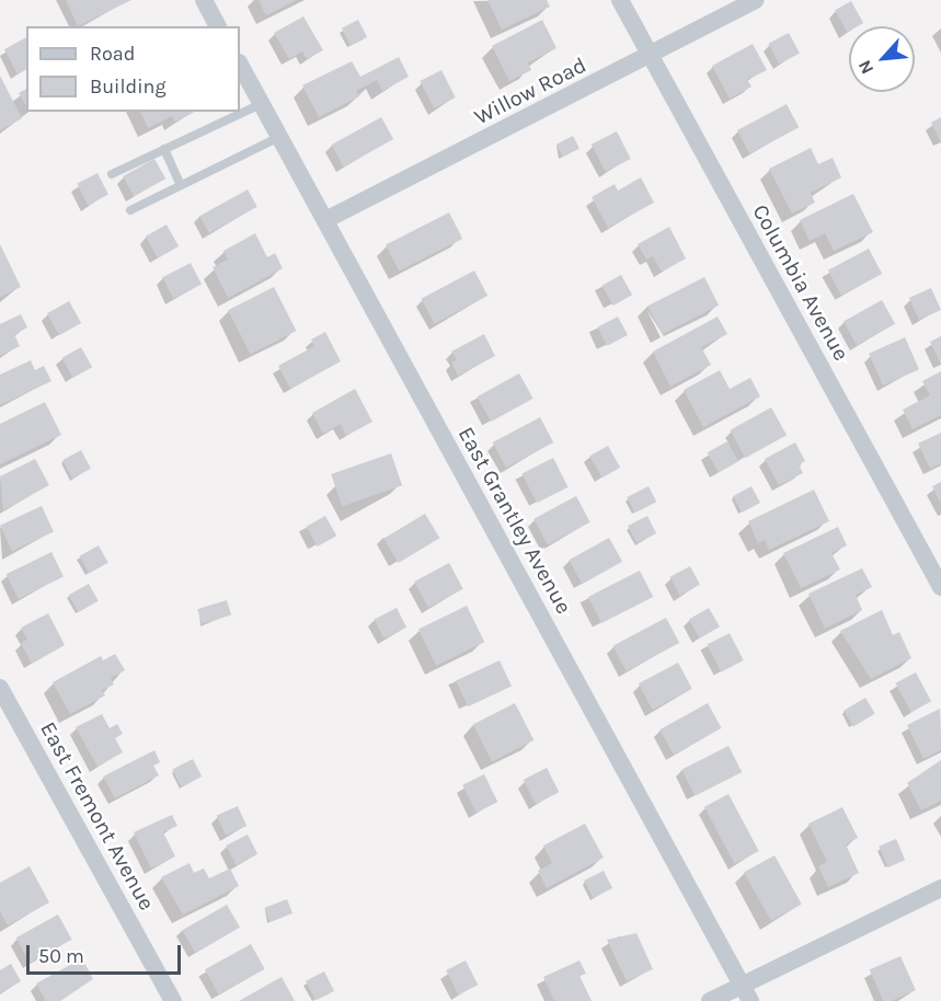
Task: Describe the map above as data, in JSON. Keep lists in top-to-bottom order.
{
  "streets": {
    "street": [
      "Willow Road",
      "Columbia Avenue",
      "East Grantley Avenue",
      "East Fremont Avenue"
    ]
  },
  "crossings": [
    ["Willow Road", "Columbia Avenue"],
    ["Willow Road", "East Grantley Avenue"]
  ],
  "legend": ["Road", "Building"],
  "scale_bar": "50 m",
  "north": "bottom left"
}
